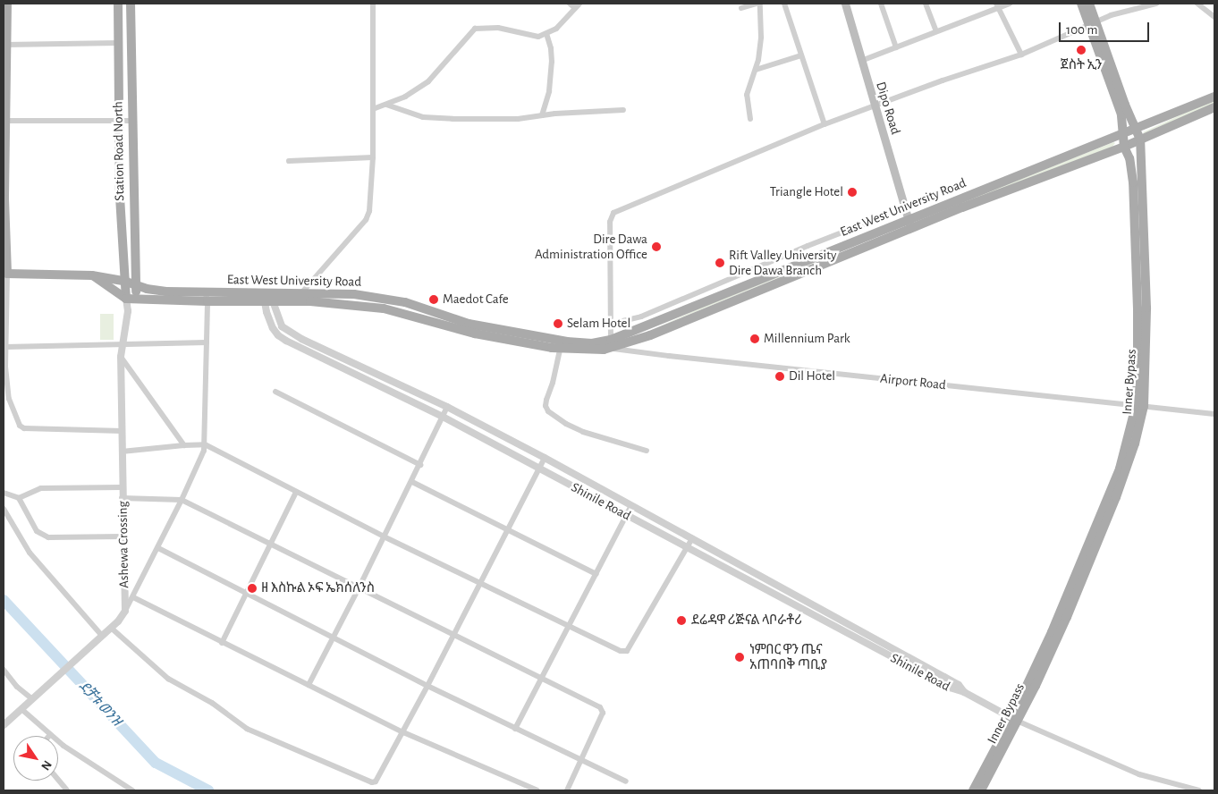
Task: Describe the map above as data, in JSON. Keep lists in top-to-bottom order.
{
  "streets": {
    "main road": [
      "Dipo Road",
      "Station Road North",
      "East West University Road",
      "Inner Bypass"
    ],
    "street": ["Airport Road", "Shinile Road", "Ashewa Crossing"]
  },
  "crossings": [
    ["Dipo Road", "East West University Road"],
    ["Station Road North", "East West University Road"],
    ["Station Road North", "Ashewa Crossing"],
    ["East West University Road", "Airport Road"],
    ["East West University Road", "Inner Bypass"],
    ["East West University Road", "Shinile Road"],
    ["East West University Road", "Ashewa Crossing"],
    ["Airport Road", "Inner Bypass"],
    ["Inner Bypass", "Shinile Road"]
  ],
  "water": ["ደቻቱ ወንዝ"],
  "places": [
    "ጀስት ኢን",
    "Triangle Hotel",
    "Dire Dawa Administration Office",
    "Rift Valley University Dire Dawa Branch",
    "Maedot Cafe",
    "Selam Hotel",
    "Millennium Park",
    "Dil Hotel",
    "ዘ እስኩል ኦፍ ኤክሰለንስ",
    "ደሬዳዋ ሪጅናል ላቦራቶሪ",
    "ነምበር ዋን ጤና አጠባበቅ ጣቢያ"
  ],
  "scale_bar": "100 m",
  "north": "bottom right"
}
